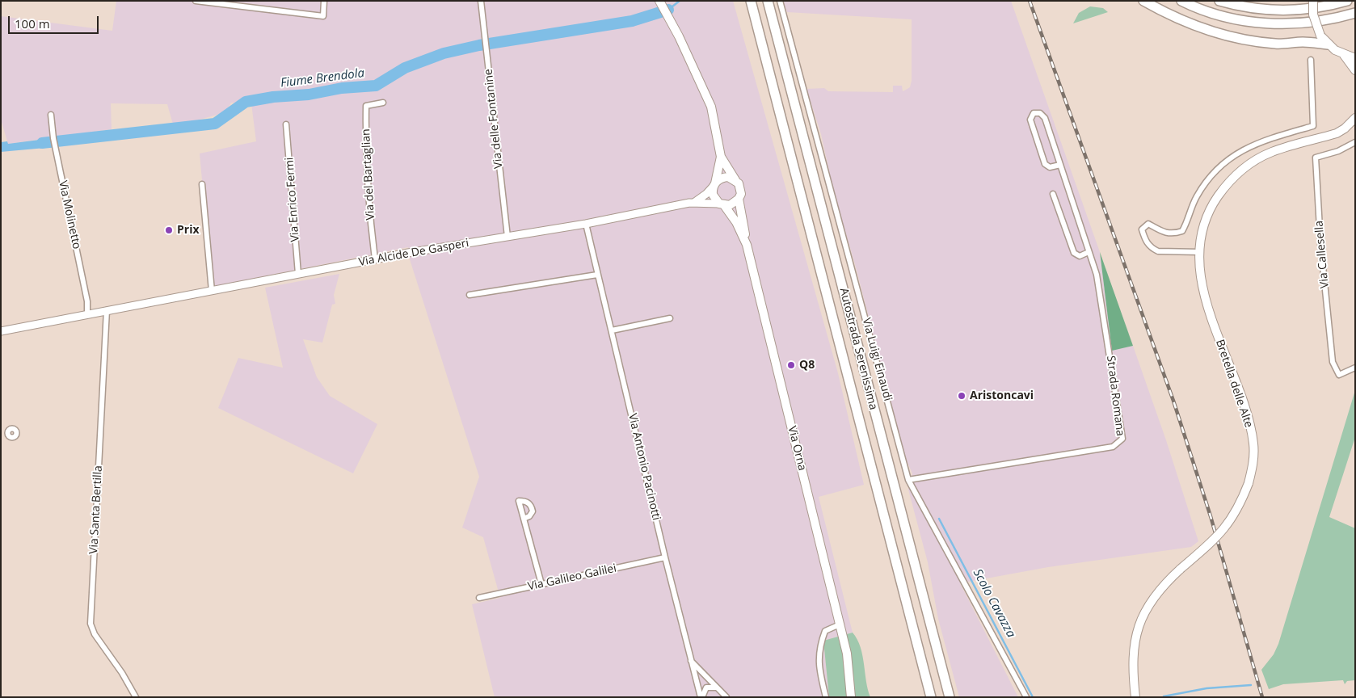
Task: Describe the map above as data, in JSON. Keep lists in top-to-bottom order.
{
  "streets": {
    "highway": ["Autostrada Serenissima"],
    "main road": ["Via Alcide De Gasperi", "Bretella delle Alte", "Via Orna"],
    "street": [
      "Via delle Fontanine",
      "Via del Bartaglian",
      "Via Enrico Fermi",
      "Via Molinetto",
      "Via Callesella",
      "Via Luigi Einaudi",
      "Strada Romana",
      "Via Antonio Pacinotti",
      "Via Santa Bertilla",
      "Via Galileo Galilei"
    ]
  },
  "crossings": [
    ["Via delle Fontanine", "Via Alcide De Gasperi"],
    ["Via del Bartaglian", "Via Alcide De Gasperi"],
    ["Via Enrico Fermi", "Via Alcide De Gasperi"],
    ["Via Molinetto", "Via Alcide De Gasperi"],
    ["Via Alcide De Gasperi", "Via Orna"],
    ["Via Alcide De Gasperi", "Via Antonio Pacinotti"],
    ["Via Alcide De Gasperi", "Via Santa Bertilla"],
    ["Via Luigi Einaudi", "Strada Romana"],
    ["Via Antonio Pacinotti", "Via Galileo Galilei"]
  ],
  "water": ["Fiume Brendola", "Scolo Cavazza"],
  "places": ["Prix", "Q8", "Aristoncavi"],
  "scale_bar": "100 m"
}
